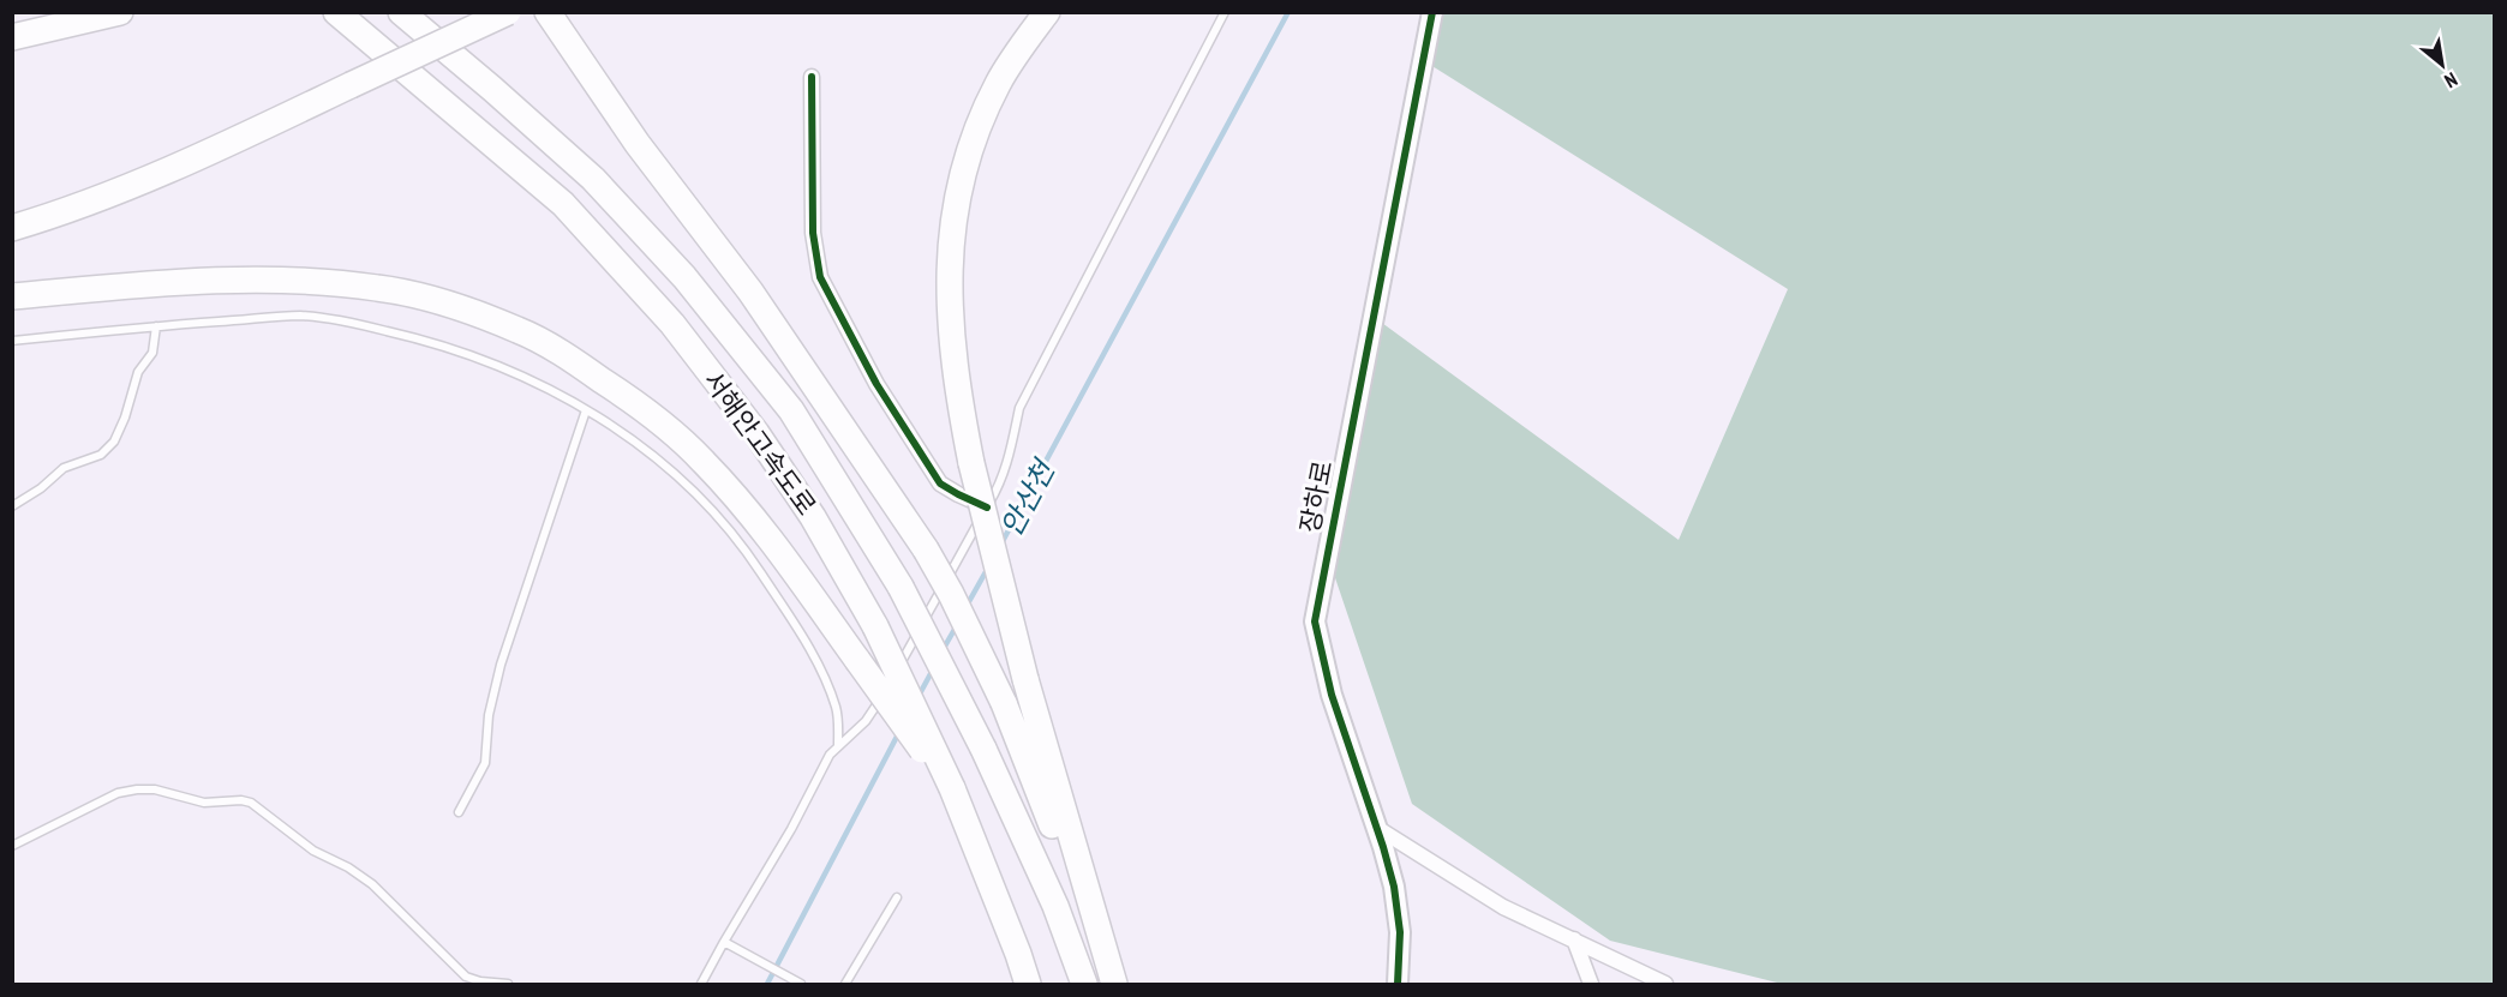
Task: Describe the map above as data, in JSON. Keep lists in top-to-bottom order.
{
  "streets": {
    "highway": ["서해안고속도로"],
    "street": ["장하로"]
  },
  "water": ["안산천"],
  "north": "bottom right"
}
